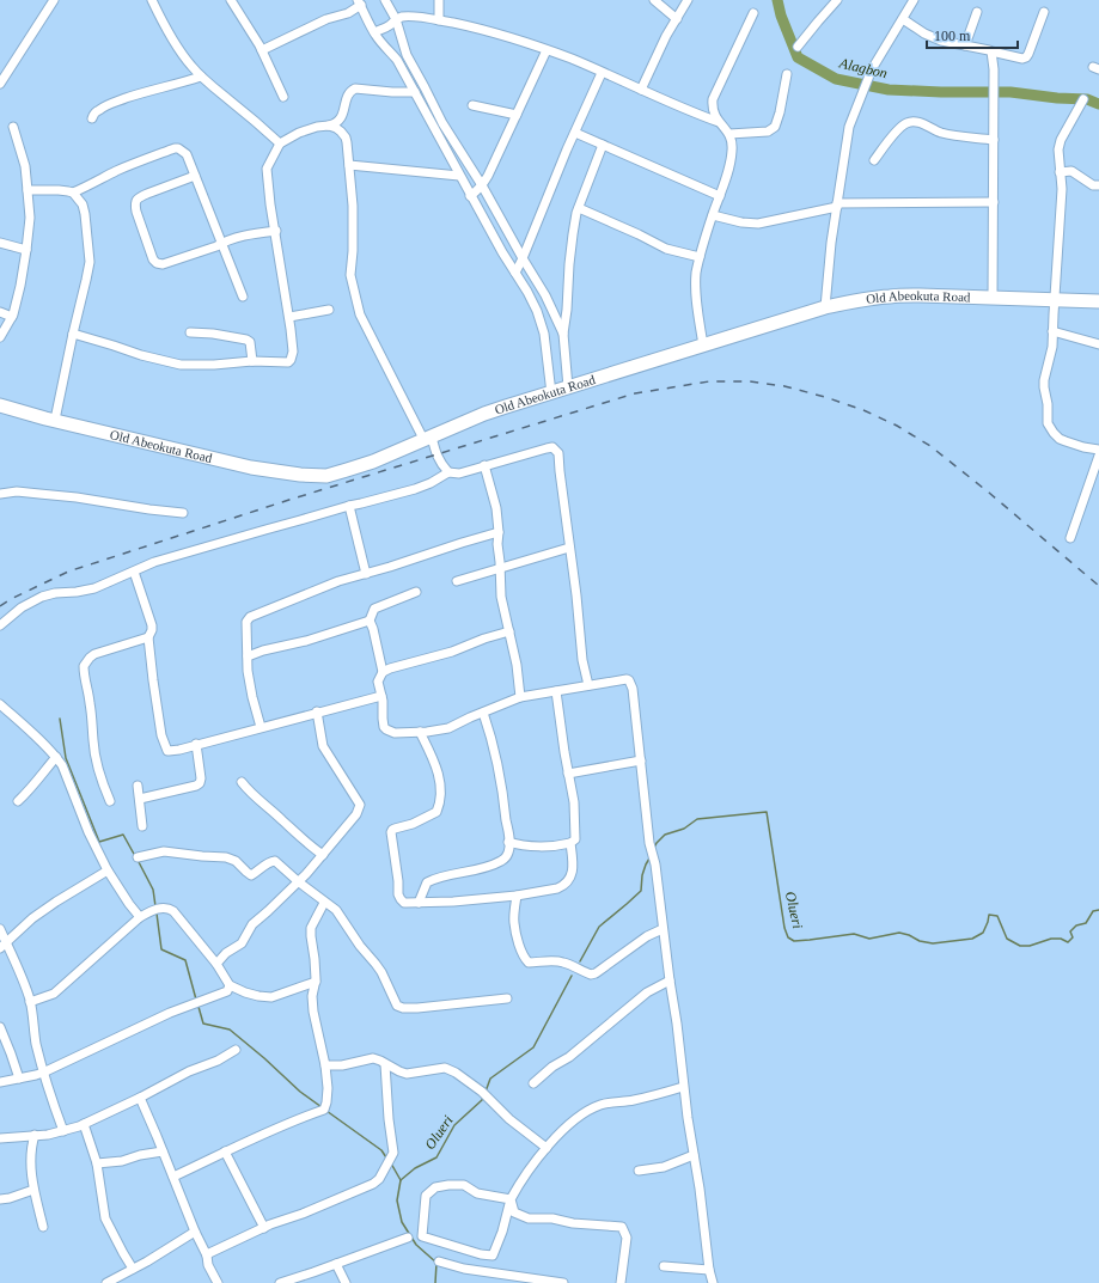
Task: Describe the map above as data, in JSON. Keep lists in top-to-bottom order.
{
  "streets": {
    "highway": ["Old Abeokuta Road"]
  },
  "water": ["Alagbon", "Olueri"],
  "scale_bar": "100 m"
}
